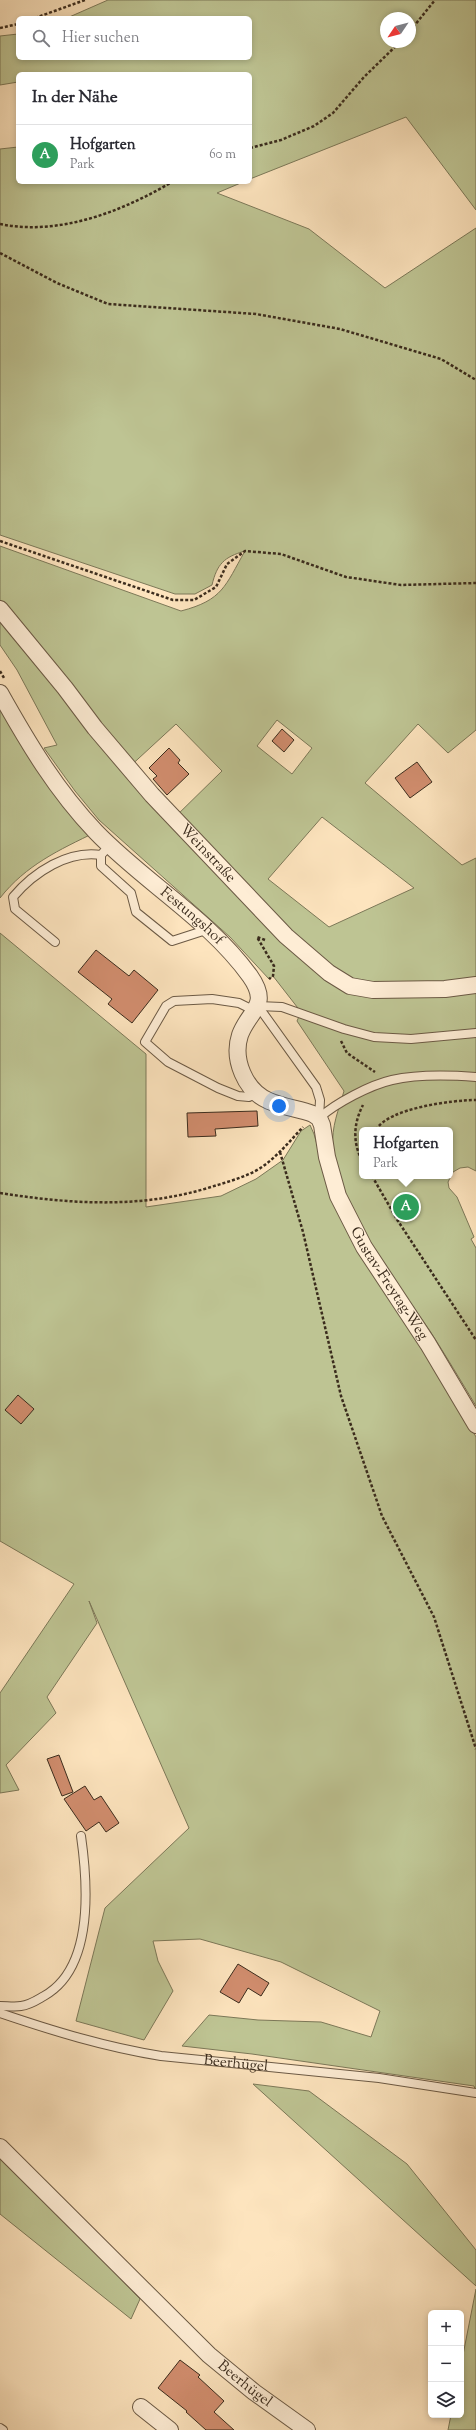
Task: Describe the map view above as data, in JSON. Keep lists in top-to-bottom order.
{
  "streets": {
    "street": [
      "Weinstraße",
      "Festungshof",
      "Gustav-Freytag-Weg",
      "Beerhügel"
    ]
  },
  "north": "bottom left",
  "page": {
    "search": "Hier suchen",
    "heading": "In der Nähe",
    "list": [
      {
        "mark": "A",
        "name": "Hofgarten",
        "note": "Park",
        "value": "60 m"
      }
    ],
    "popup": ["Hofgarten", "Park"],
    "pins": "A",
    "map_buttons": ["+", "−"]
  }
}
